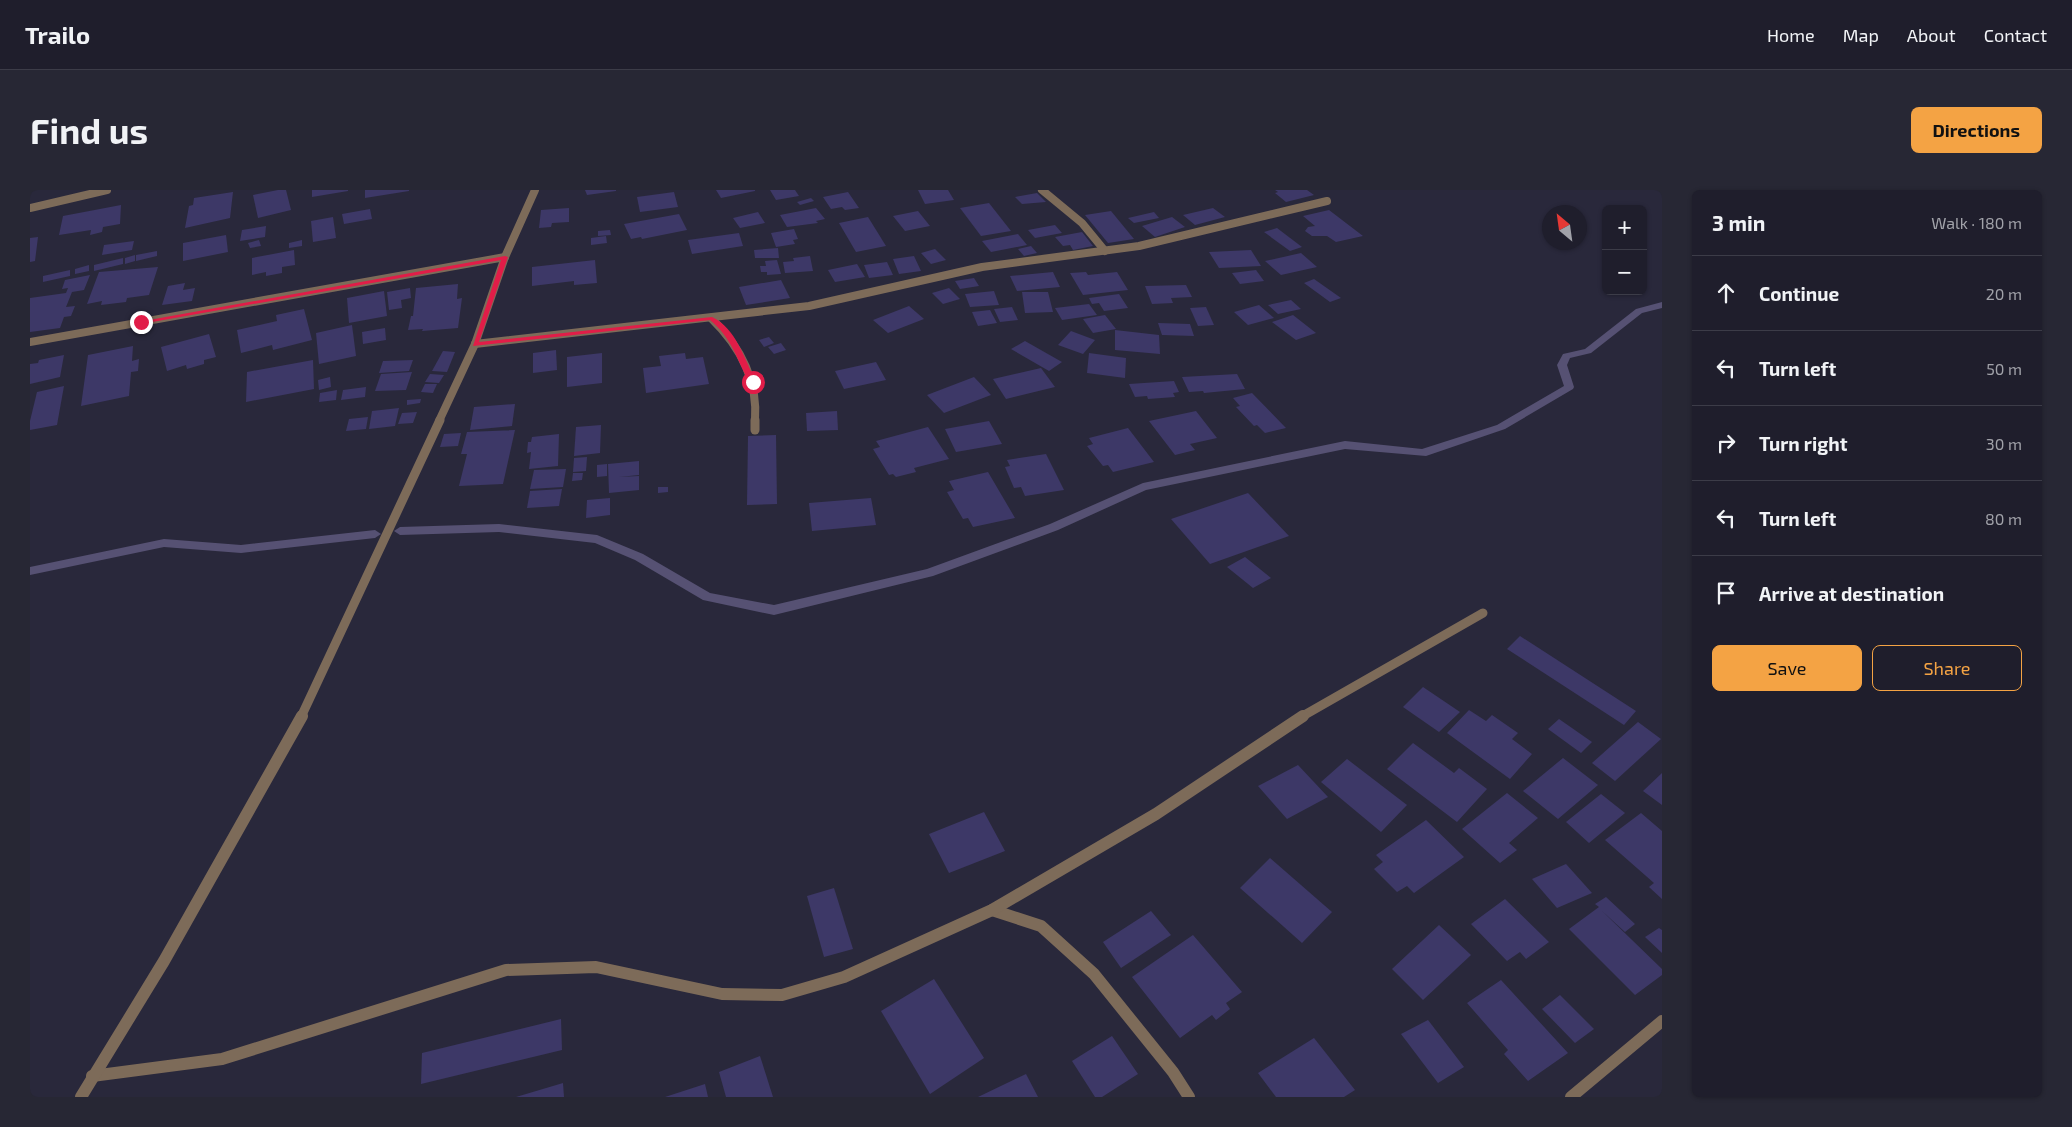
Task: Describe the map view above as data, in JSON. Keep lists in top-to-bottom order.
{
  "north": "top left",
  "page": {
    "header": "Trailo",
    "nav": [
      "Home",
      "Map",
      "About",
      "Contact"
    ],
    "buttons": [
      "Directions",
      ["Save", "Share"]
    ],
    "title": "Find us",
    "heading": ["3 min", "Walk · 180 m"],
    "map_buttons": ["+", "−"],
    "list": [
      ["Continue", "20 m"],
      ["Turn left", "50 m"],
      ["Turn right", "30 m"],
      ["Turn left", "80 m"],
      "Arrive at destination"
    ]
  }
}
